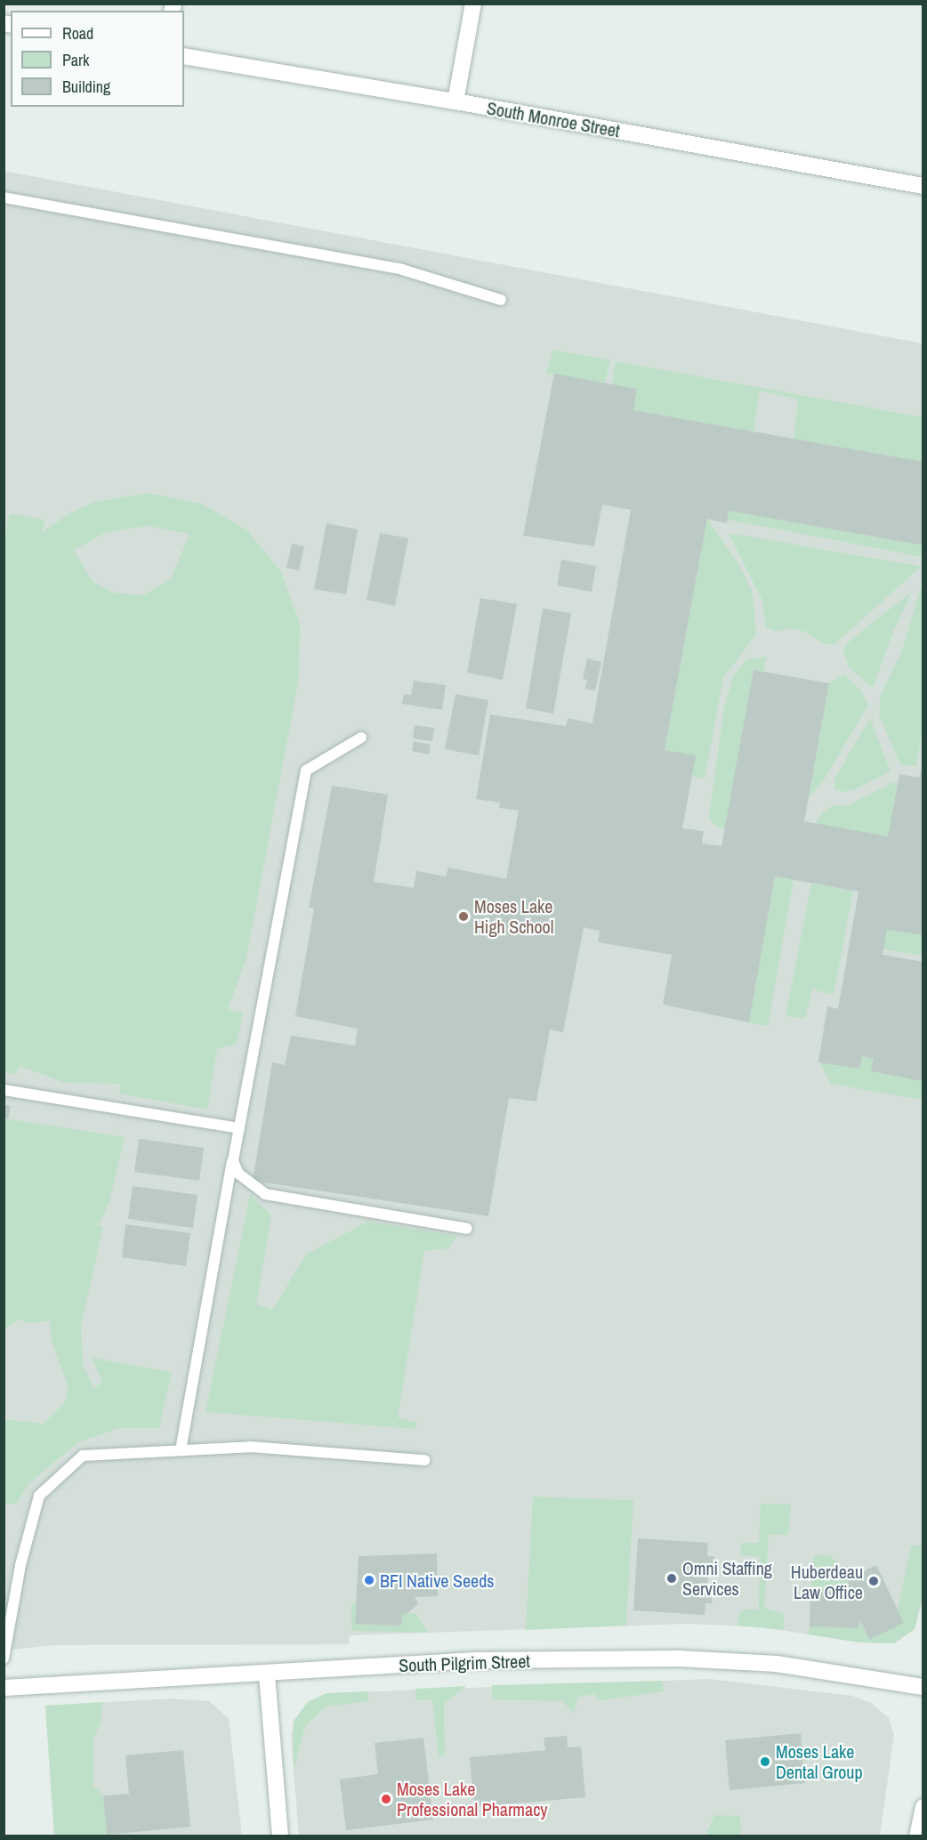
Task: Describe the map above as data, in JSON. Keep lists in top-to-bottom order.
{
  "streets": {
    "street": ["South Monroe Street", "South Pilgrim Street"]
  },
  "places": [
    "Moses Lake High School",
    "Omni Staffing Services",
    "BFI Native Seeds",
    "Huberdeau Law Office",
    "Moses Lake Dental Group",
    "Moses Lake Professional Pharmacy"
  ],
  "legend": ["Road", "Park", "Building"]
}
